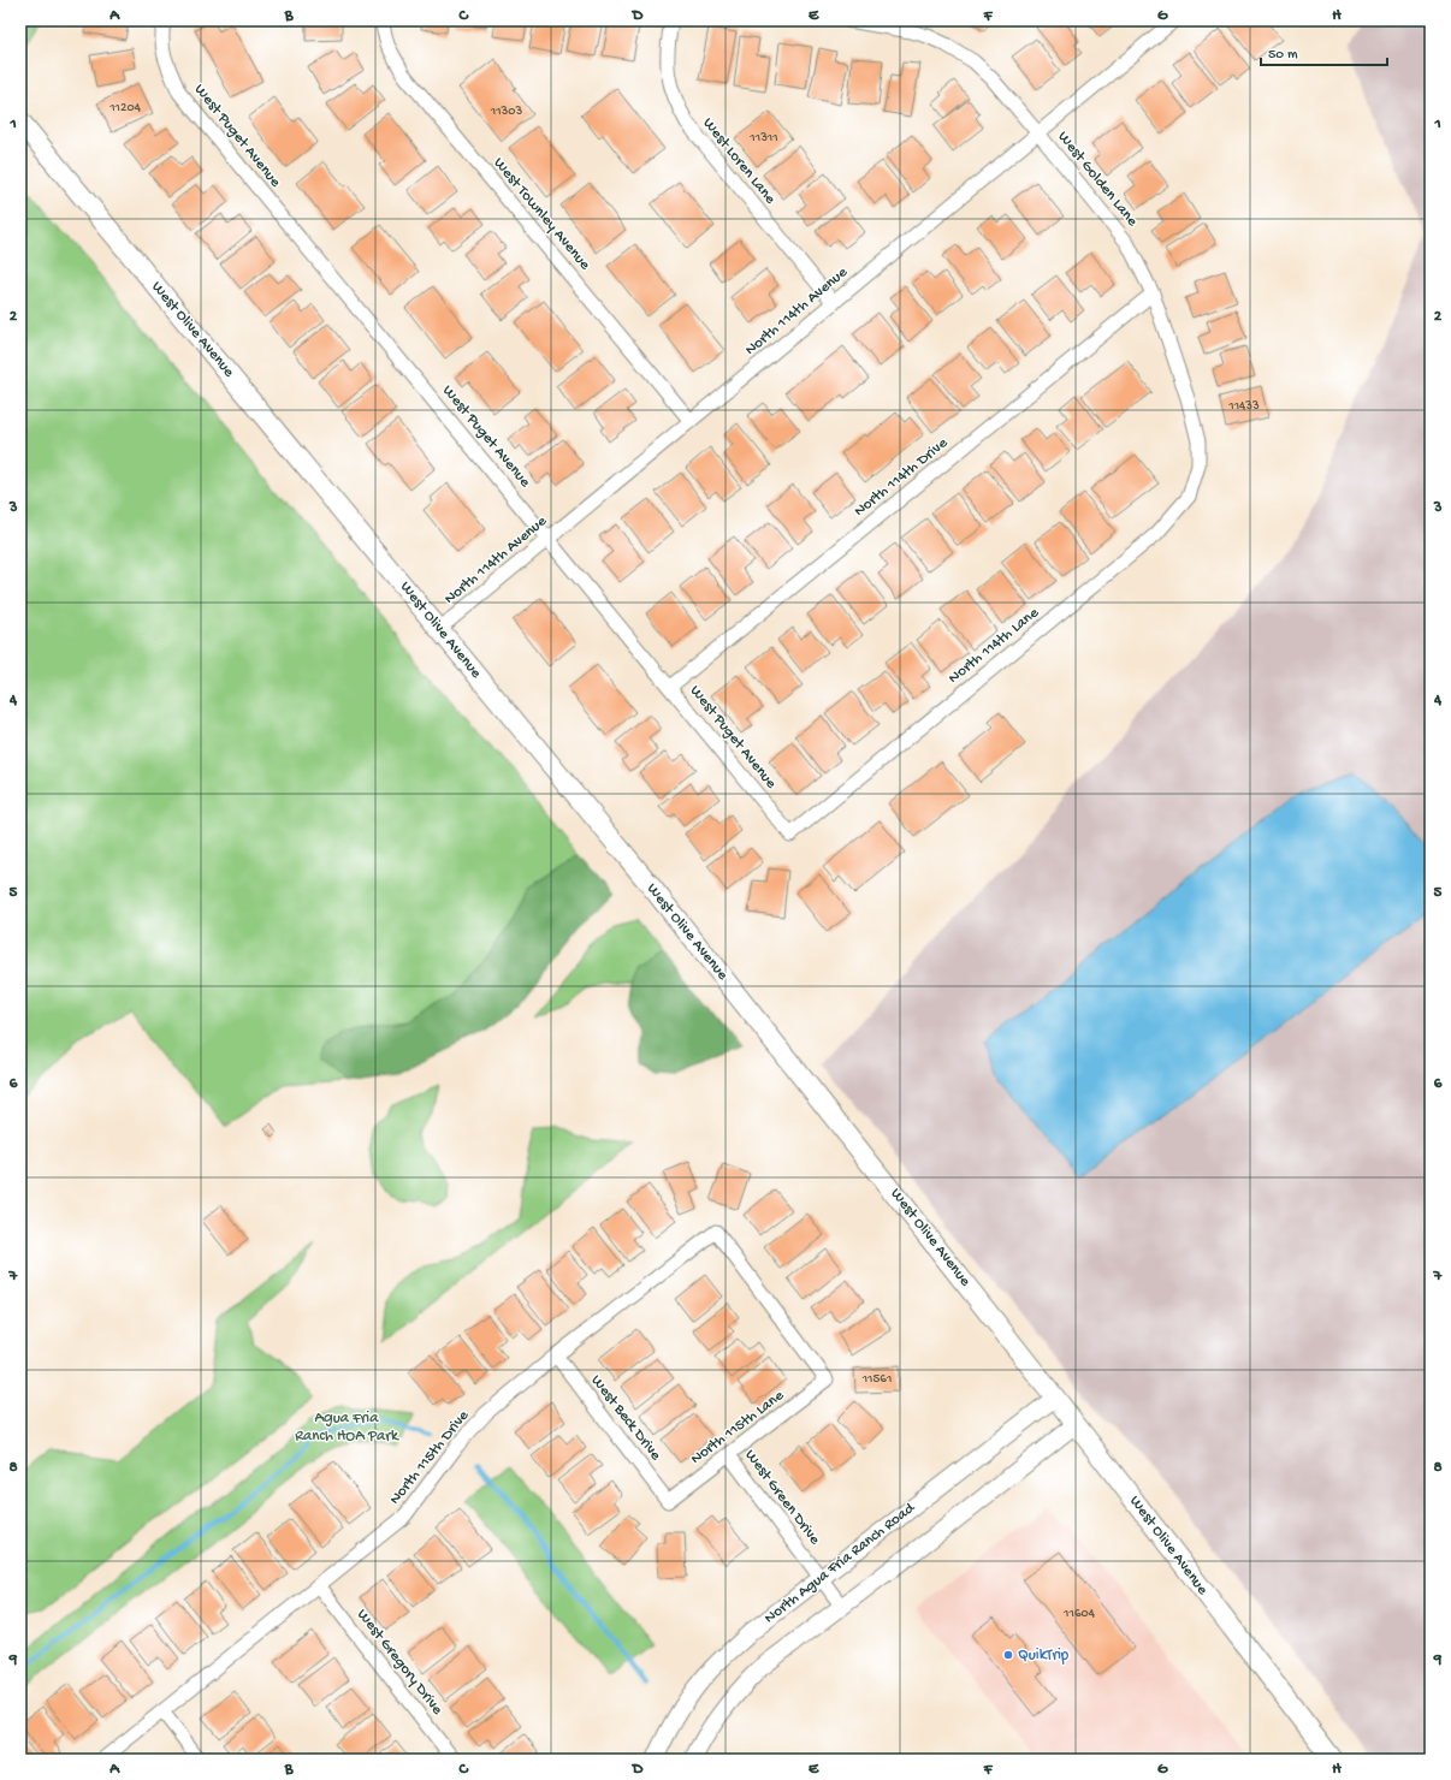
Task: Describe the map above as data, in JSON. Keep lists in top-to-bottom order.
{
  "streets": {
    "main road": ["West Olive Avenue"],
    "street": [
      "West Puget Avenue",
      "West Loren Lane",
      "West Golden Lane",
      "West Townley Avenue",
      "North 114th Avenue",
      "North 114th Drive",
      "North 114th Lane",
      "West Beck Drive",
      "North 115th Lane",
      "North 115th Drive",
      "West Green Drive",
      "North Agua Fria Ranch Road",
      "West Gregory Drive"
    ]
  },
  "crossings": [
    ["West Puget Avenue", "North 114th Avenue"],
    ["West Puget Avenue", "North 114th Drive"],
    ["West Puget Avenue", "North 114th Lane"],
    ["West Loren Lane", "North 114th Avenue"],
    ["West Golden Lane", "North 114th Avenue"],
    ["West Golden Lane", "North 114th Drive"],
    ["West Golden Lane", "North 114th Lane"],
    ["West Townley Avenue", "North 114th Avenue"],
    ["North 114th Avenue", "West Olive Avenue"],
    ["West Olive Avenue", "North Agua Fria Ranch Road"],
    ["West Beck Drive", "North 115th Lane"],
    ["West Beck Drive", "North 115th Drive"],
    ["North 115th Lane", "North 115th Drive"],
    ["North 115th Lane", "West Green Drive"],
    ["North 115th Drive", "West Gregory Drive"],
    ["West Green Drive", "North Agua Fria Ranch Road"]
  ],
  "parks": ["Agua Fria Ranch HOA Park"],
  "places": ["QuikTrip"],
  "house_numbers": [
    "11204",
    "11303",
    "11311",
    "11433",
    "11561",
    "11604"
  ],
  "scale_bar": "50 m",
  "grid": {
    "columns": [
      "A",
      "B",
      "C",
      "D",
      "E",
      "F",
      "G",
      "H"
    ],
    "rows": [
      "1",
      "2",
      "3",
      "4",
      "5",
      "6",
      "7",
      "8",
      "9"
    ]
  }
}
